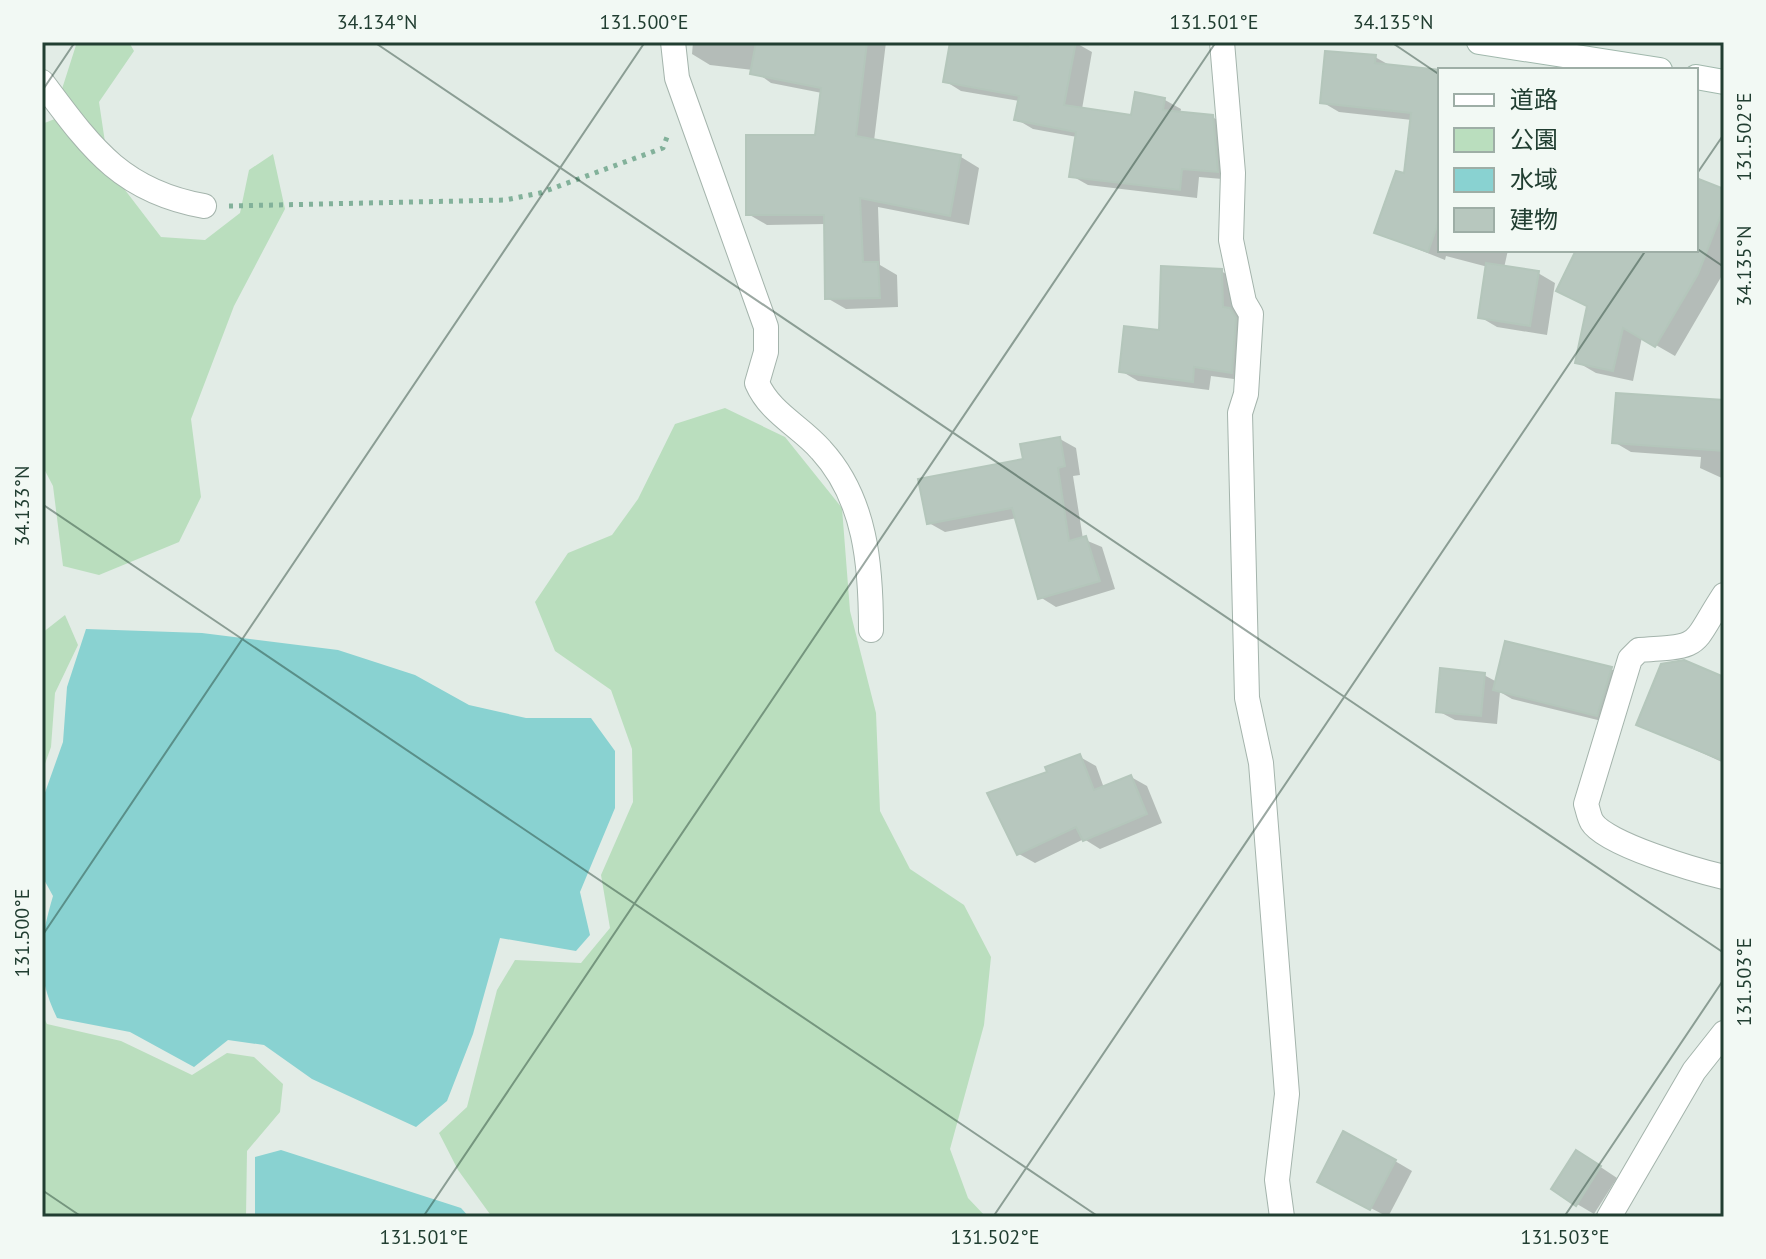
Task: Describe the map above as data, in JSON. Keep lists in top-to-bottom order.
{
  "legend": [
    "道路",
    "公園",
    "水域",
    "建物"
  ],
  "coordinates": [
    "34.134°N",
    "131.500°E",
    "131.501°E",
    "34.135°N",
    "131.502°E",
    "34.133°N",
    "131.503°E"
  ]
}
